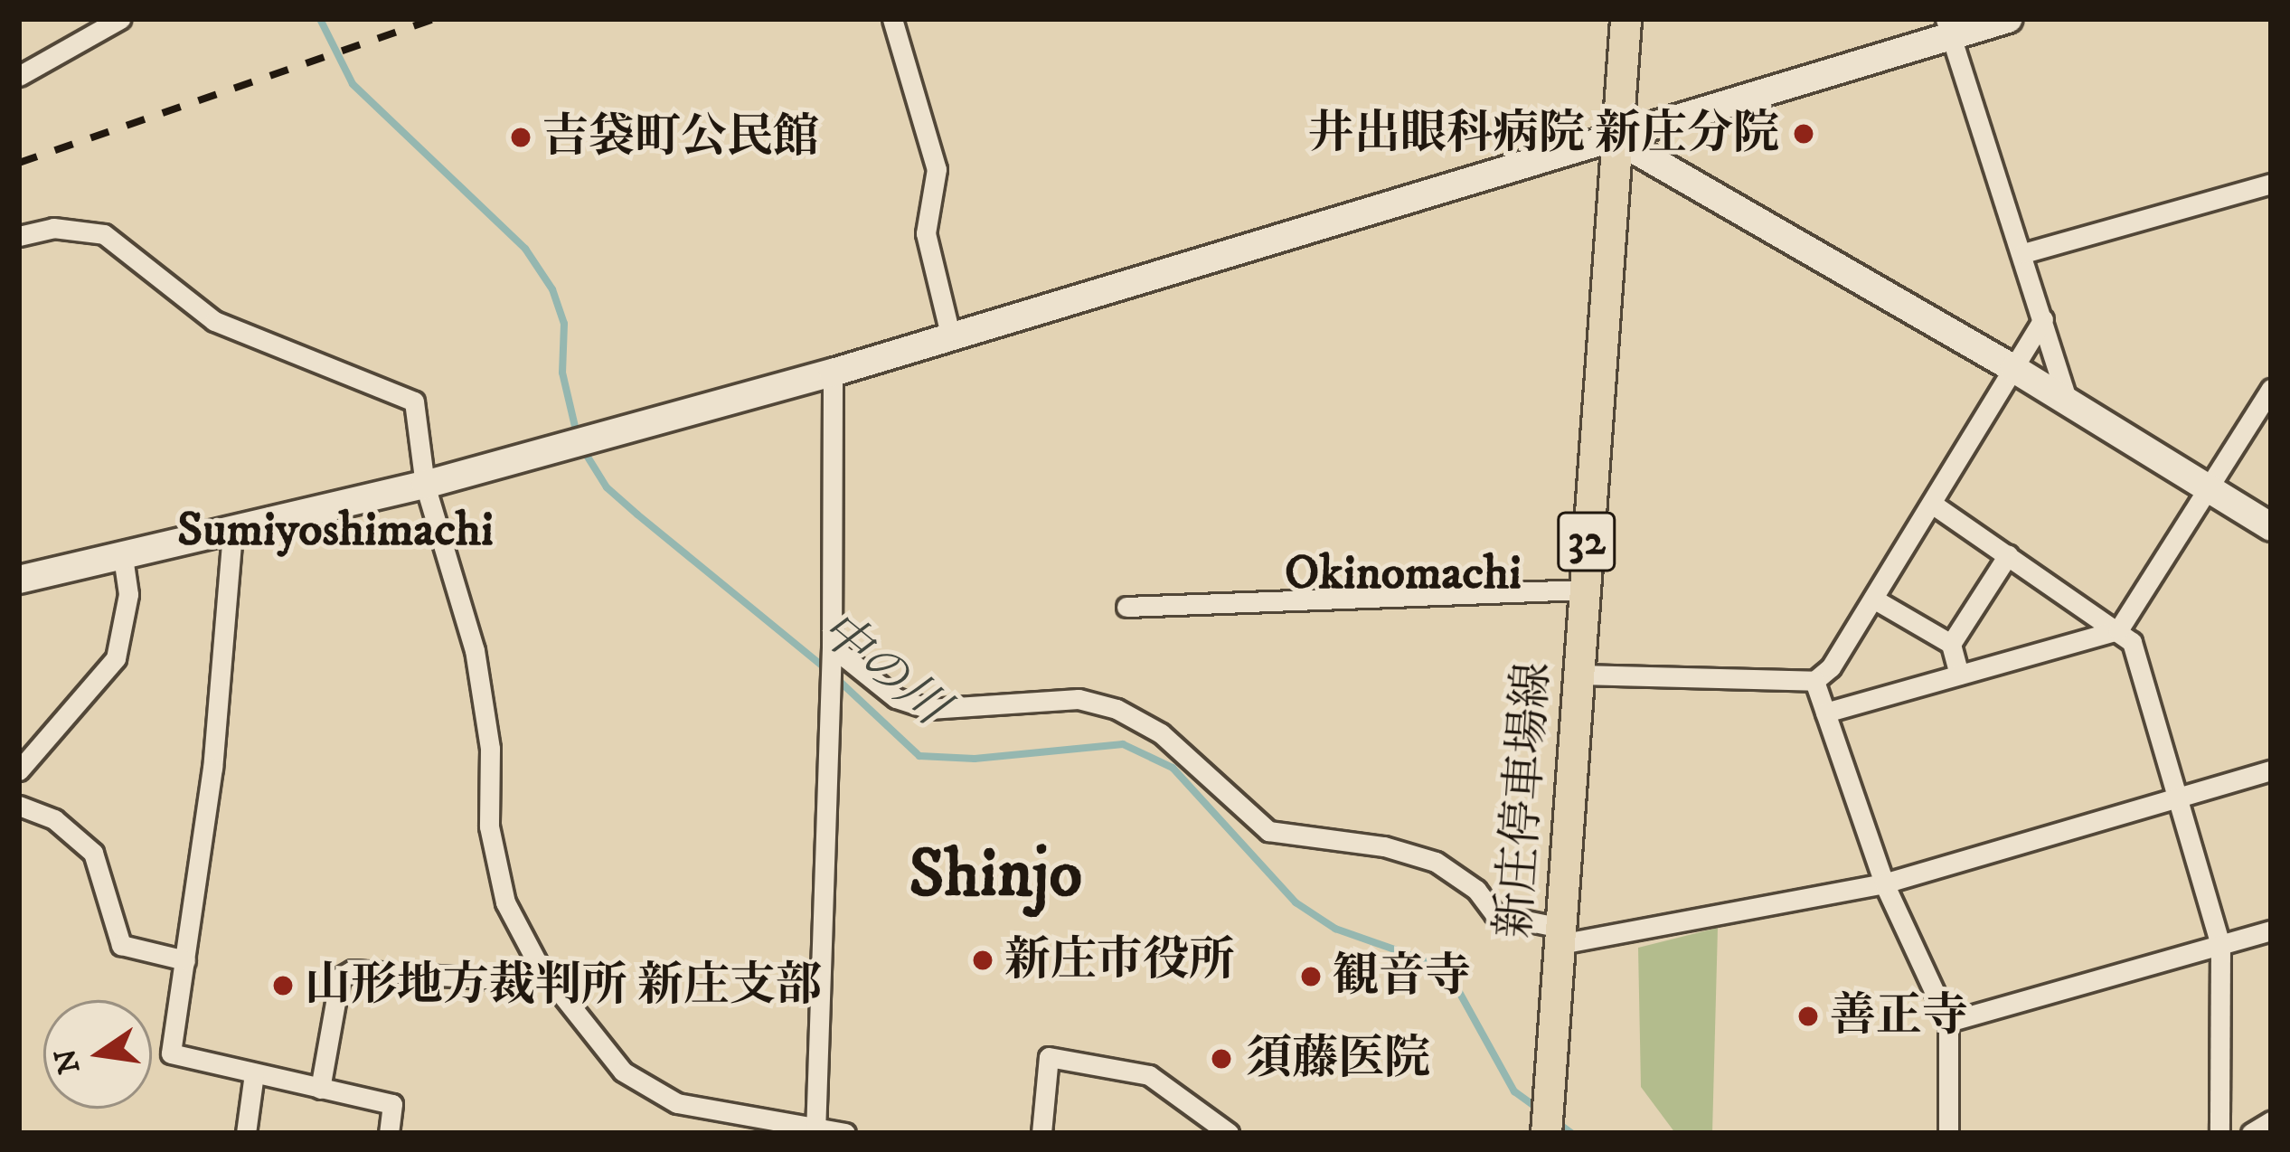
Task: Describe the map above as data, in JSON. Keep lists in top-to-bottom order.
{
  "streets": {
    "main road": ["32", "新庄停車場線"]
  },
  "districts": ["Sumiyoshimachi", "Okinomachi", "Shinjo"],
  "water": ["中の川"],
  "places": [
    "井出眼科病院 新庄分院",
    "吉袋町公民館",
    "新庄市役所",
    "観音寺",
    "山形地方裁判所 新庄支部",
    "善正寺",
    "須藤医院"
  ],
  "north": "left"
}
